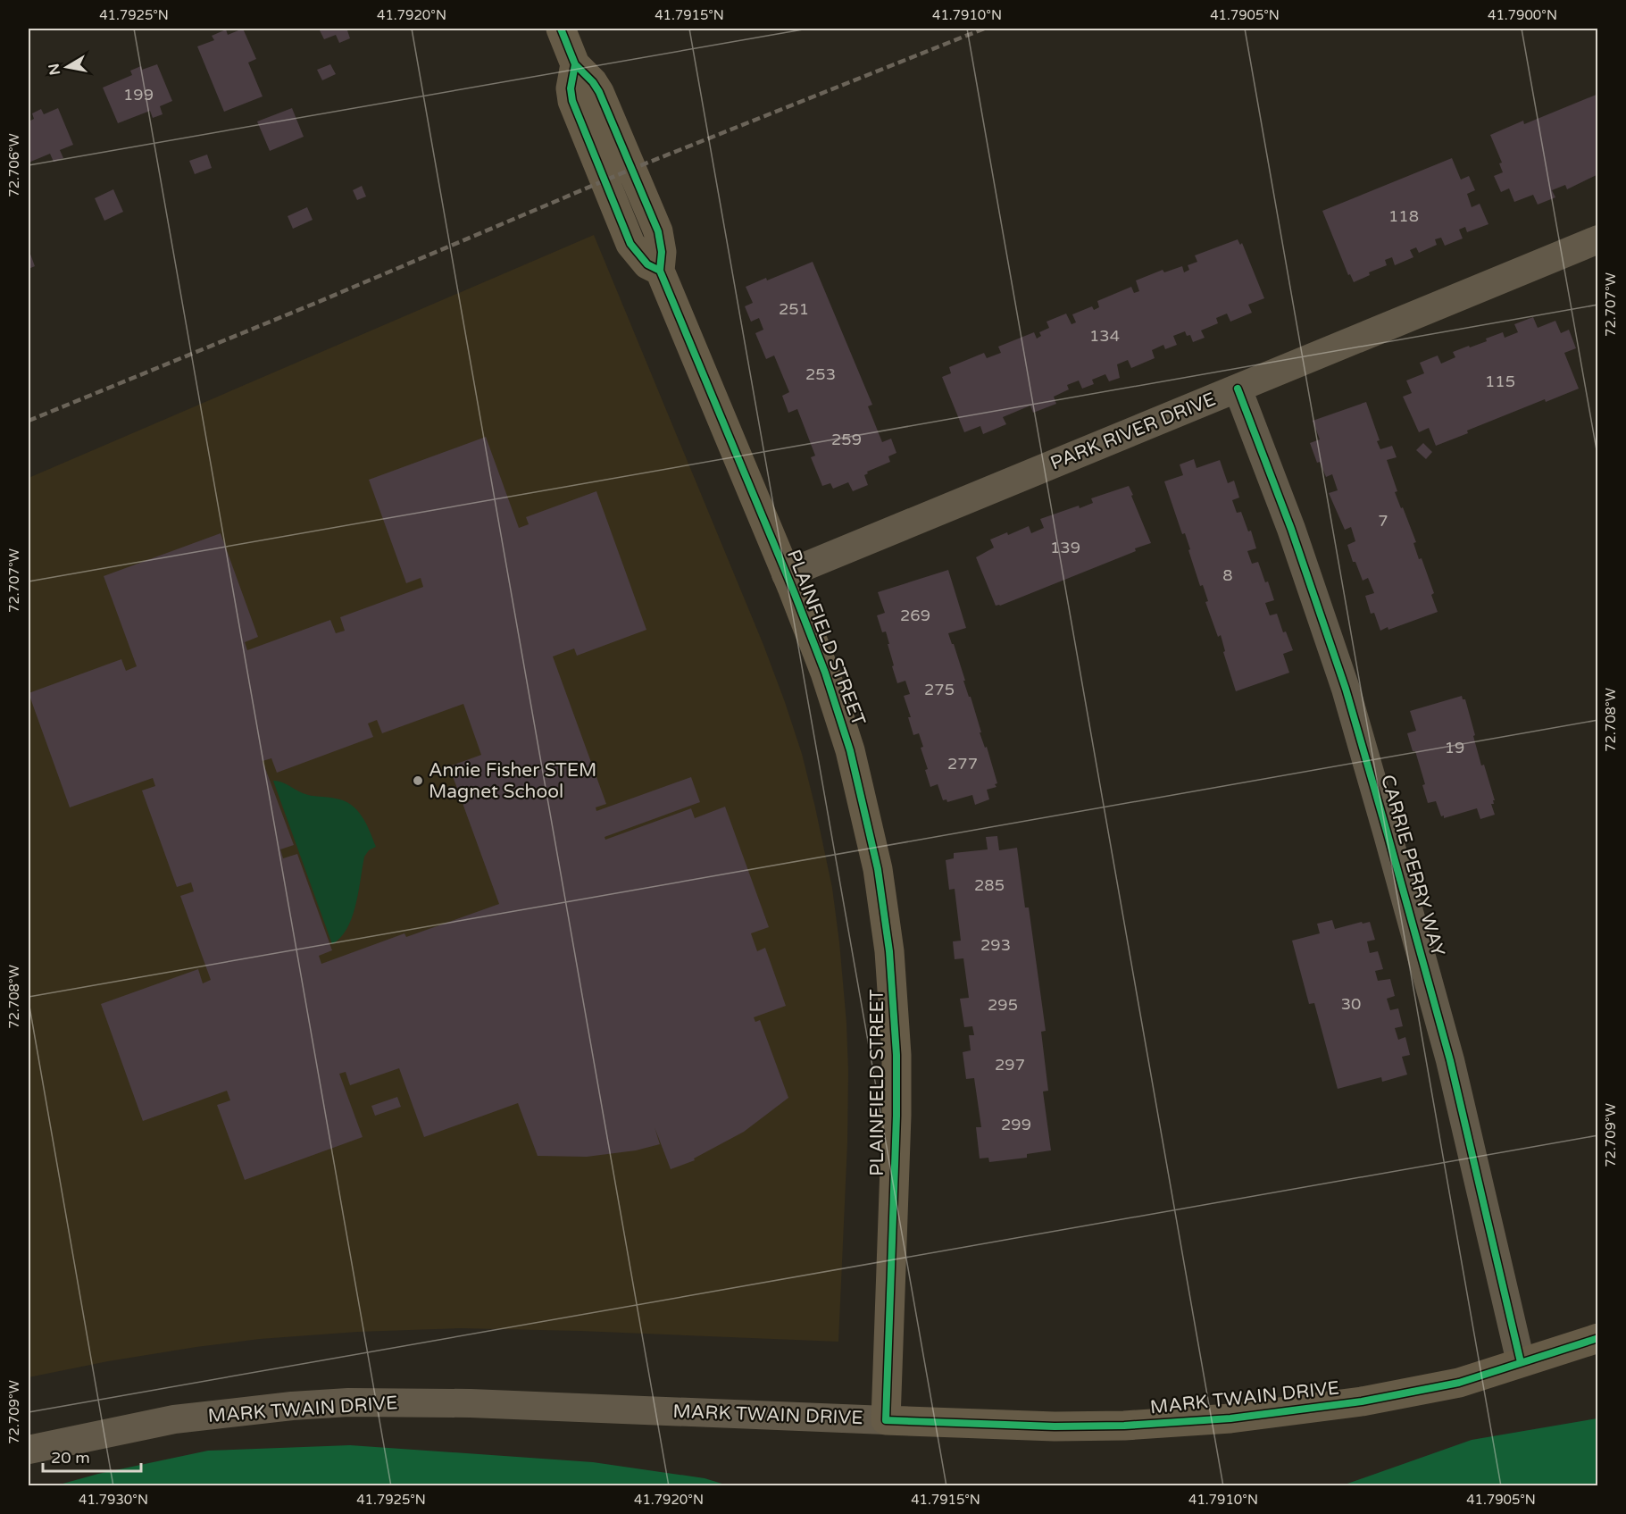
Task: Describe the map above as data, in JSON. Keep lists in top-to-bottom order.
{
  "streets": {
    "street": [
      "PARK RIVER DRIVE",
      "PLAINFIELD STREET",
      "CARRIE PERRY WAY",
      "MARK TWAIN DRIVE"
    ]
  },
  "crossings": [
    ["PARK RIVER DRIVE", "PLAINFIELD STREET"],
    ["PARK RIVER DRIVE", "CARRIE PERRY WAY"],
    ["PLAINFIELD STREET", "MARK TWAIN DRIVE"],
    ["CARRIE PERRY WAY", "MARK TWAIN DRIVE"]
  ],
  "places": ["Annie Fisher STEM Magnet School"],
  "house_numbers": [
    "199",
    "118",
    "251",
    "134",
    "253",
    "115",
    "259",
    "7",
    "139",
    "8",
    "269",
    "275",
    "19",
    "277",
    "285",
    "293",
    "30",
    "295",
    "297",
    "299"
  ],
  "scale_bar": "20 m",
  "north": "left",
  "coordinates": [
    "41.7925°N",
    "41.7920°N",
    "41.7915°N",
    "41.7910°N",
    "41.7905°N",
    "41.7900°N",
    "72.706°W",
    "72.707°W",
    "72.708°W",
    "72.709°W",
    "41.7930°N"
  ]
}
